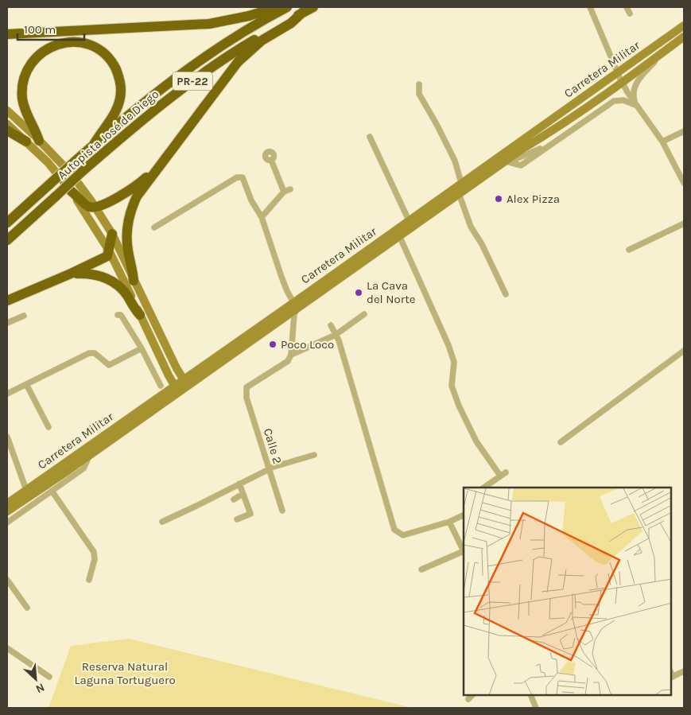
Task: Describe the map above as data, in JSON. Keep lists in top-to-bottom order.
{
  "streets": {
    "highway": ["PR-22", "Autopista José de Diego"],
    "main road": ["Carretera Militar"],
    "street": ["Calle 2"]
  },
  "parks": ["Reserva Natural Laguna Tortuguero"],
  "places": ["Alex Pizza", "La Cava del Norte", "Poco Loco"],
  "scale_bar": "100 m",
  "north": "bottom right"
}
